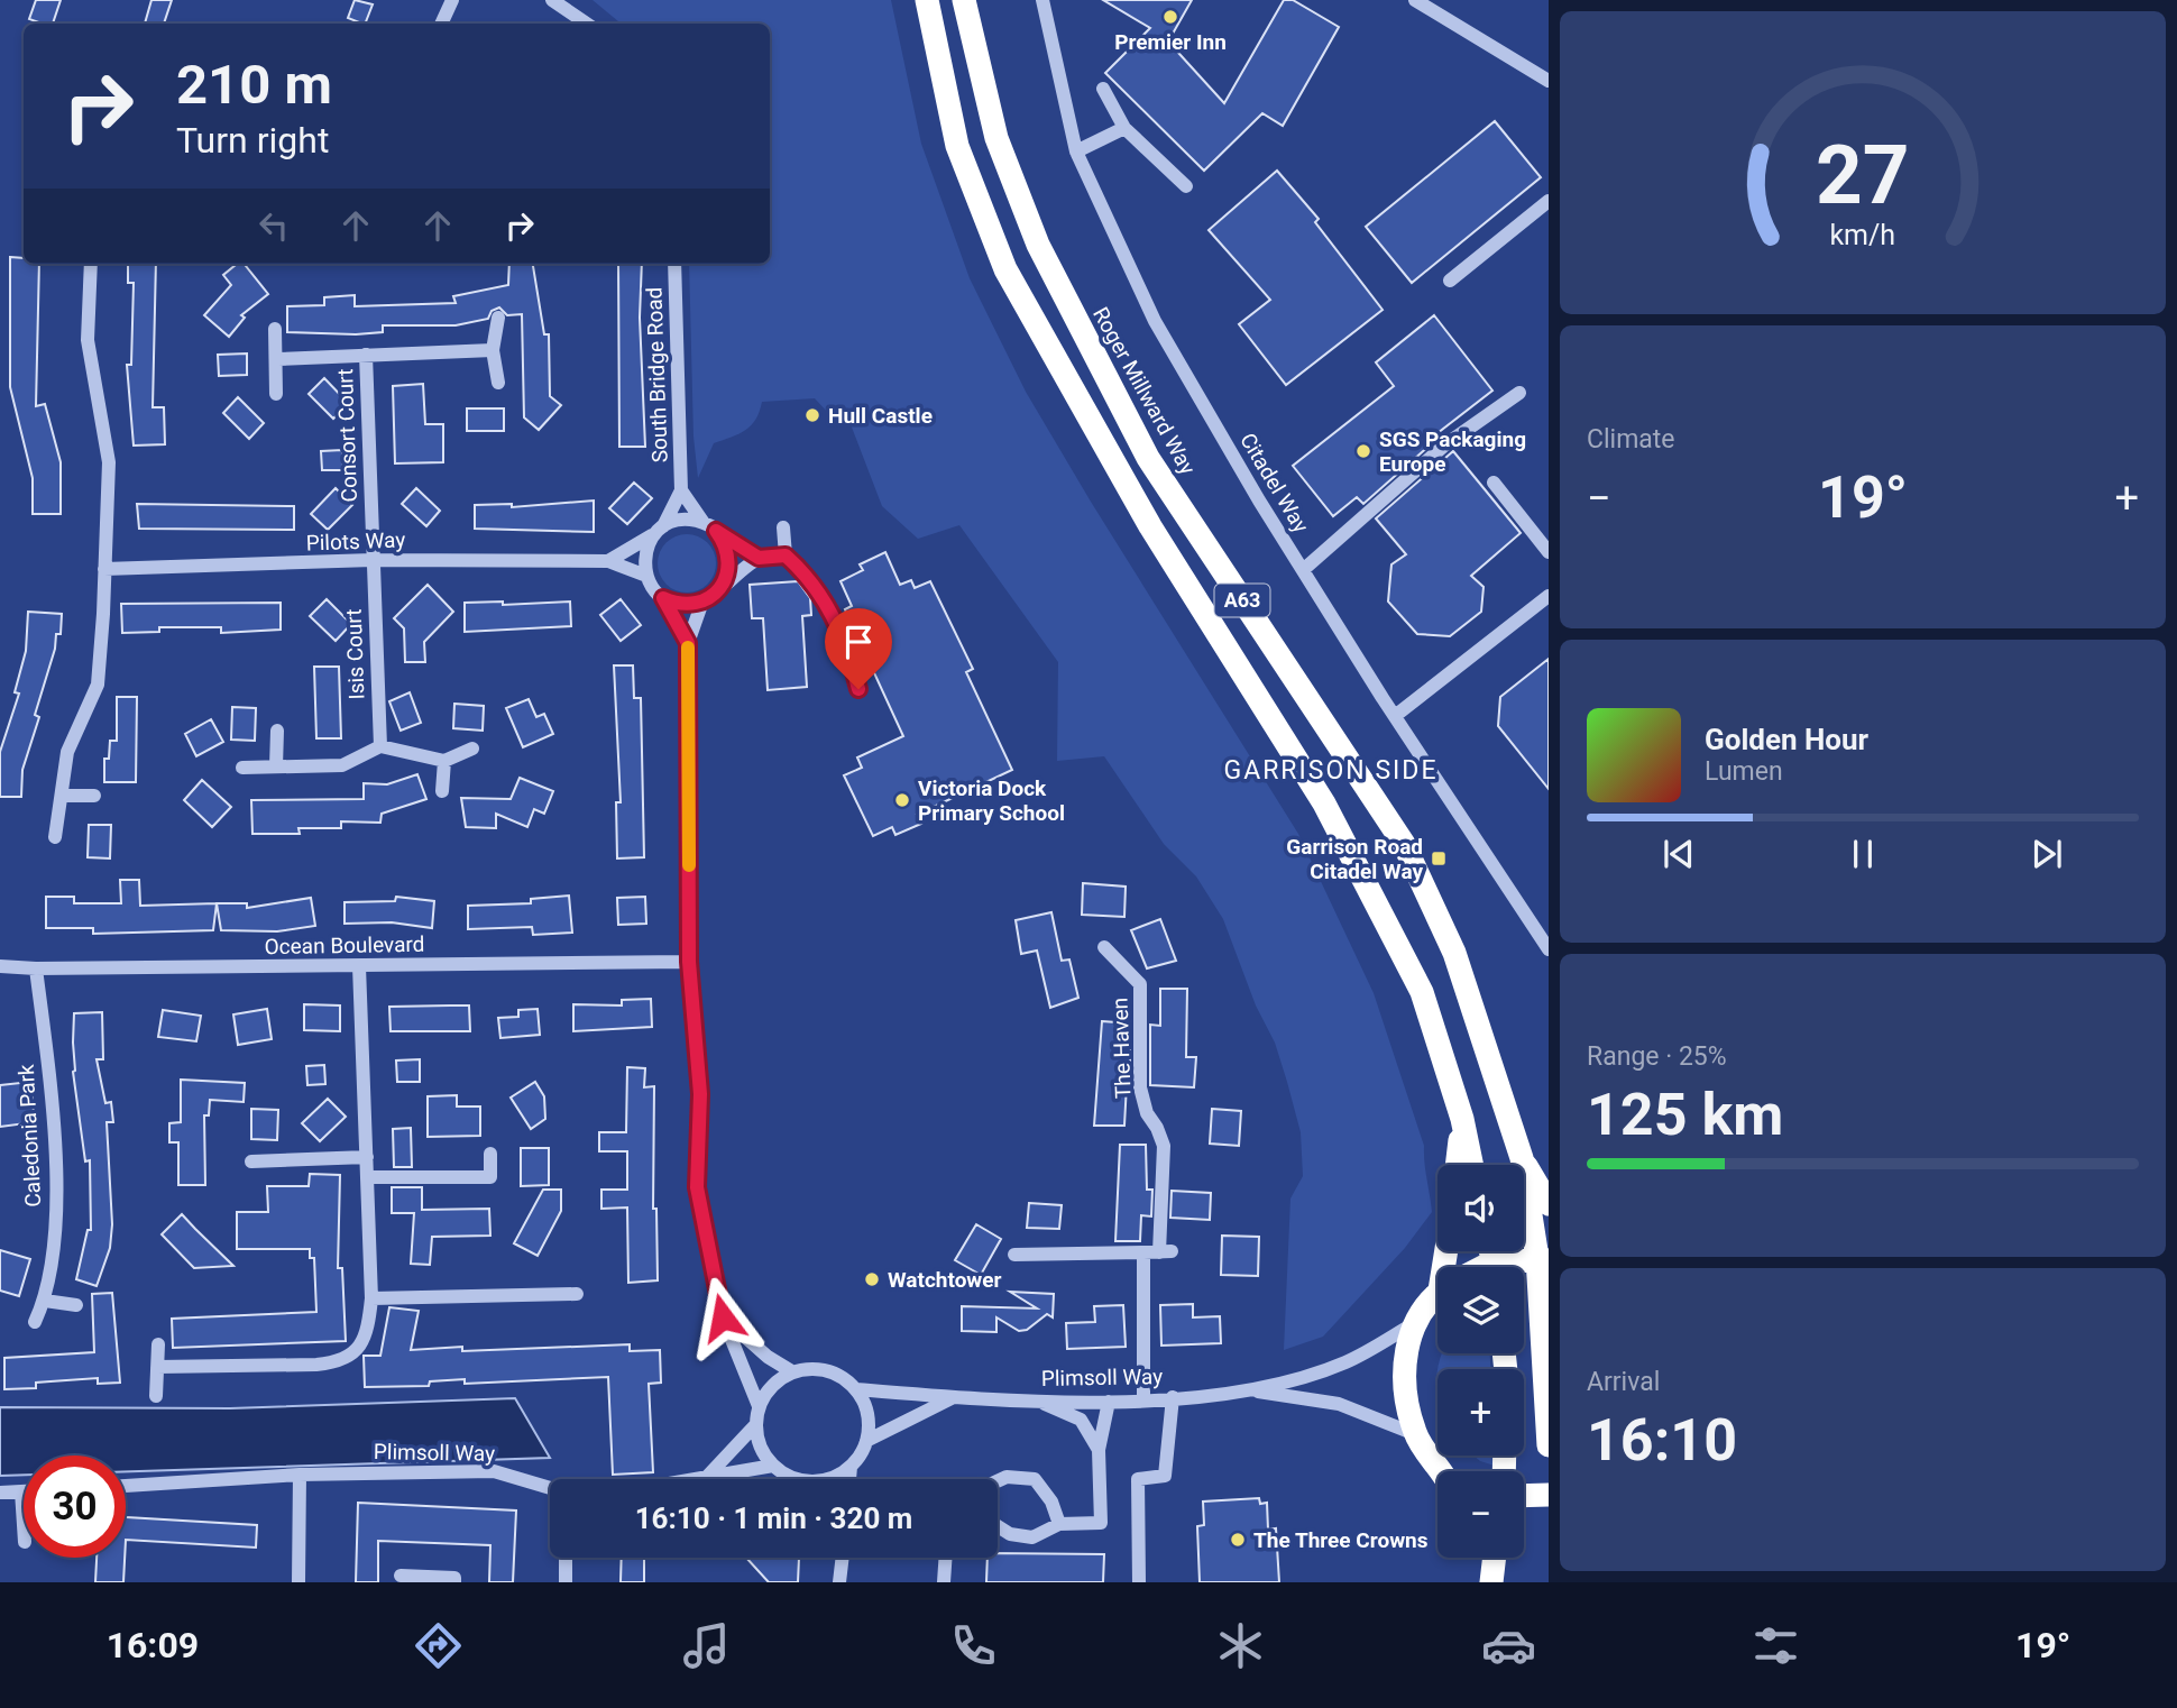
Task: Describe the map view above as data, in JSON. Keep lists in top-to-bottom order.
{
  "streets": {
    "highway": ["Roger Millward Way", "A63"],
    "street": [
      "South Bridge Road",
      "Consort Court",
      "Citadel Way",
      "Pilots Way",
      "Isis Court",
      "Ocean Boulevard",
      "The Haven",
      "Caledonia Park",
      "Plimsoll Way"
    ]
  },
  "crossings": [
    ["South Bridge Road", "Pilots Way"],
    ["Consort Court", "Pilots Way"],
    ["Consort Court", "Isis Court"],
    ["Pilots Way", "Isis Court"],
    ["Ocean Boulevard", "Caledonia Park"]
  ],
  "districts": ["GARRISON SIDE"],
  "places": {
    "other": [
      "Premier Inn",
      "Hull Castle",
      "SGS Packaging Europe",
      "Victoria Dock Primary School",
      "Watchtower",
      "The Three Crowns"
    ],
    "transit": ["Garrison Road Citadel Way"]
  },
  "page": {
    "turn": ["210 m", "Turn right"],
    "tile": [
      "Climate",
      ["Range · 25%", "125 km"],
      ["Arrival", "16:10"]
    ],
    "heat": ["−", "19°", "+"],
    "song": ["Golden Hour", "Lumen"],
    "map_buttons": ["+", "−"],
    "limit": "30",
    "trip": "16:10 · 1 min · 320 m",
    "tabs": ["16:09", "19°"],
    "gauge": ["27", "km/h"]
  }
}
